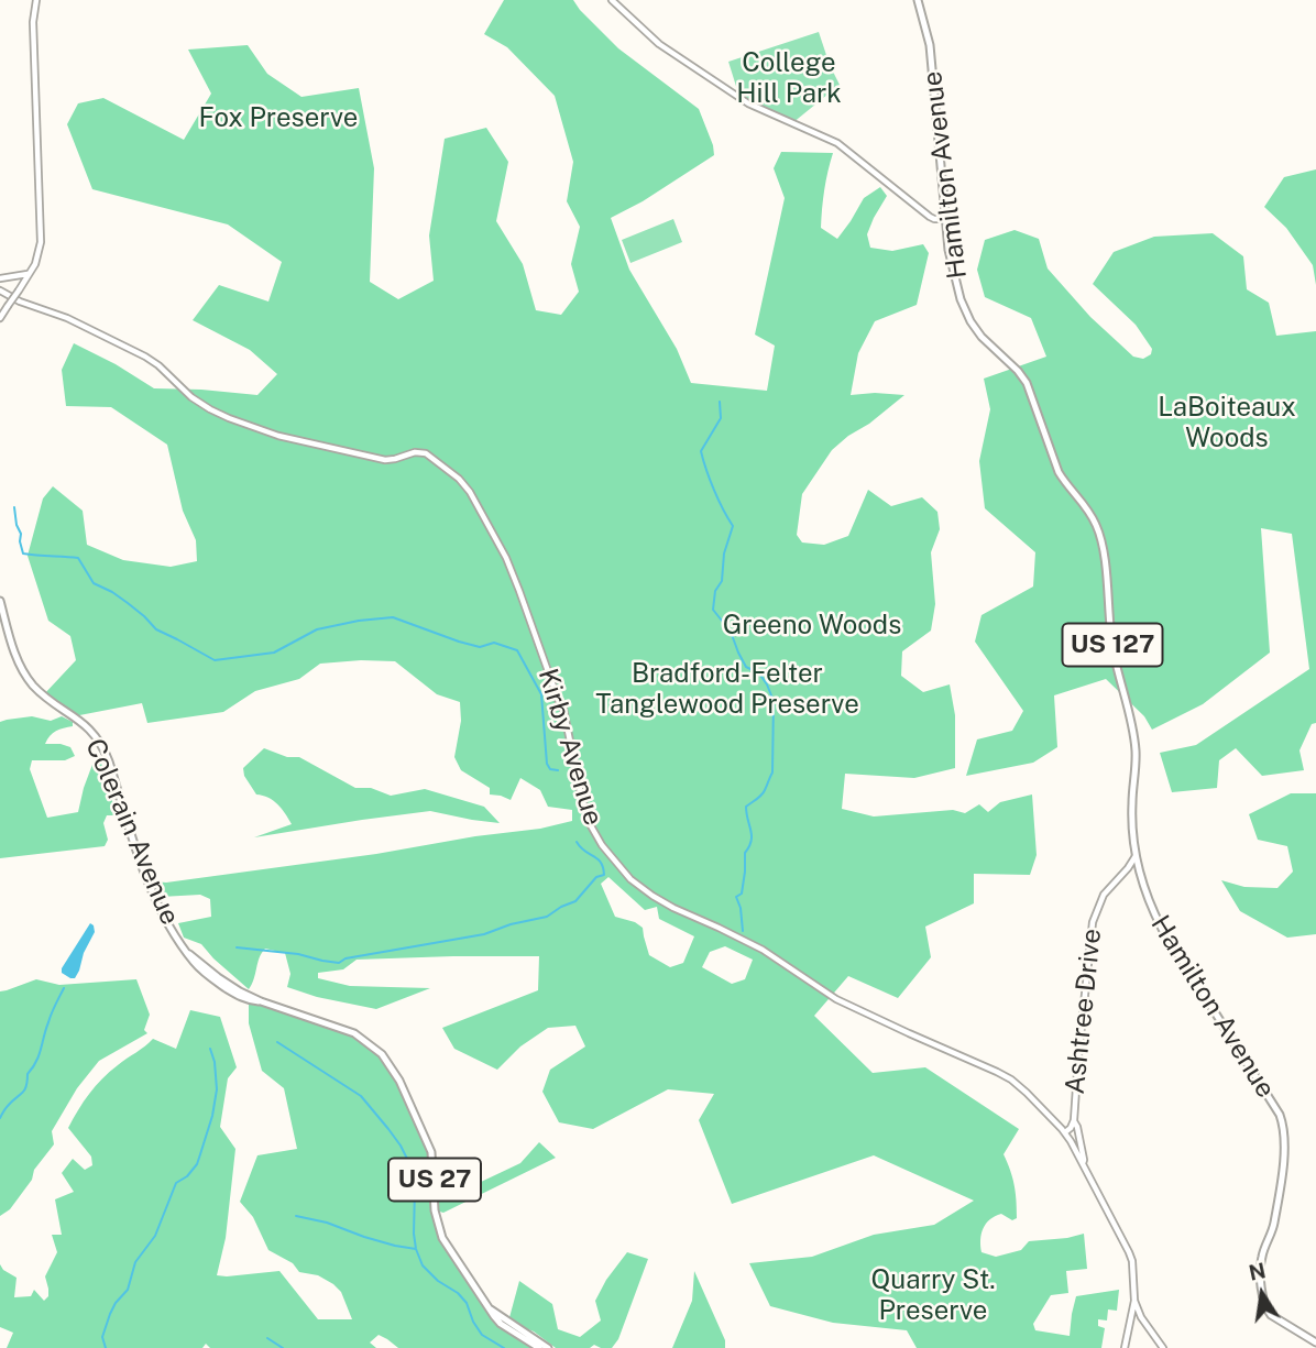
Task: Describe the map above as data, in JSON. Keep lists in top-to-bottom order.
{
  "streets": {
    "main road": [
      "Hamilton Avenue",
      "US 127",
      "Colerain Avenue",
      "US 27"
    ],
    "street": ["Kirby Avenue", "Ashtree Drive"]
  },
  "crossings": [
    ["Hamilton Avenue", "Ashtree Drive"],
    ["Kirby Avenue", "Ashtree Drive"]
  ],
  "parks": [
    "College Hill Park",
    "Fox Preserve",
    "LaBoiteaux Woods",
    "Greeno Woods",
    "Bradford-Felter Tanglewood Preserve",
    "Quarry St. Preserve"
  ],
  "north": "top"
}
